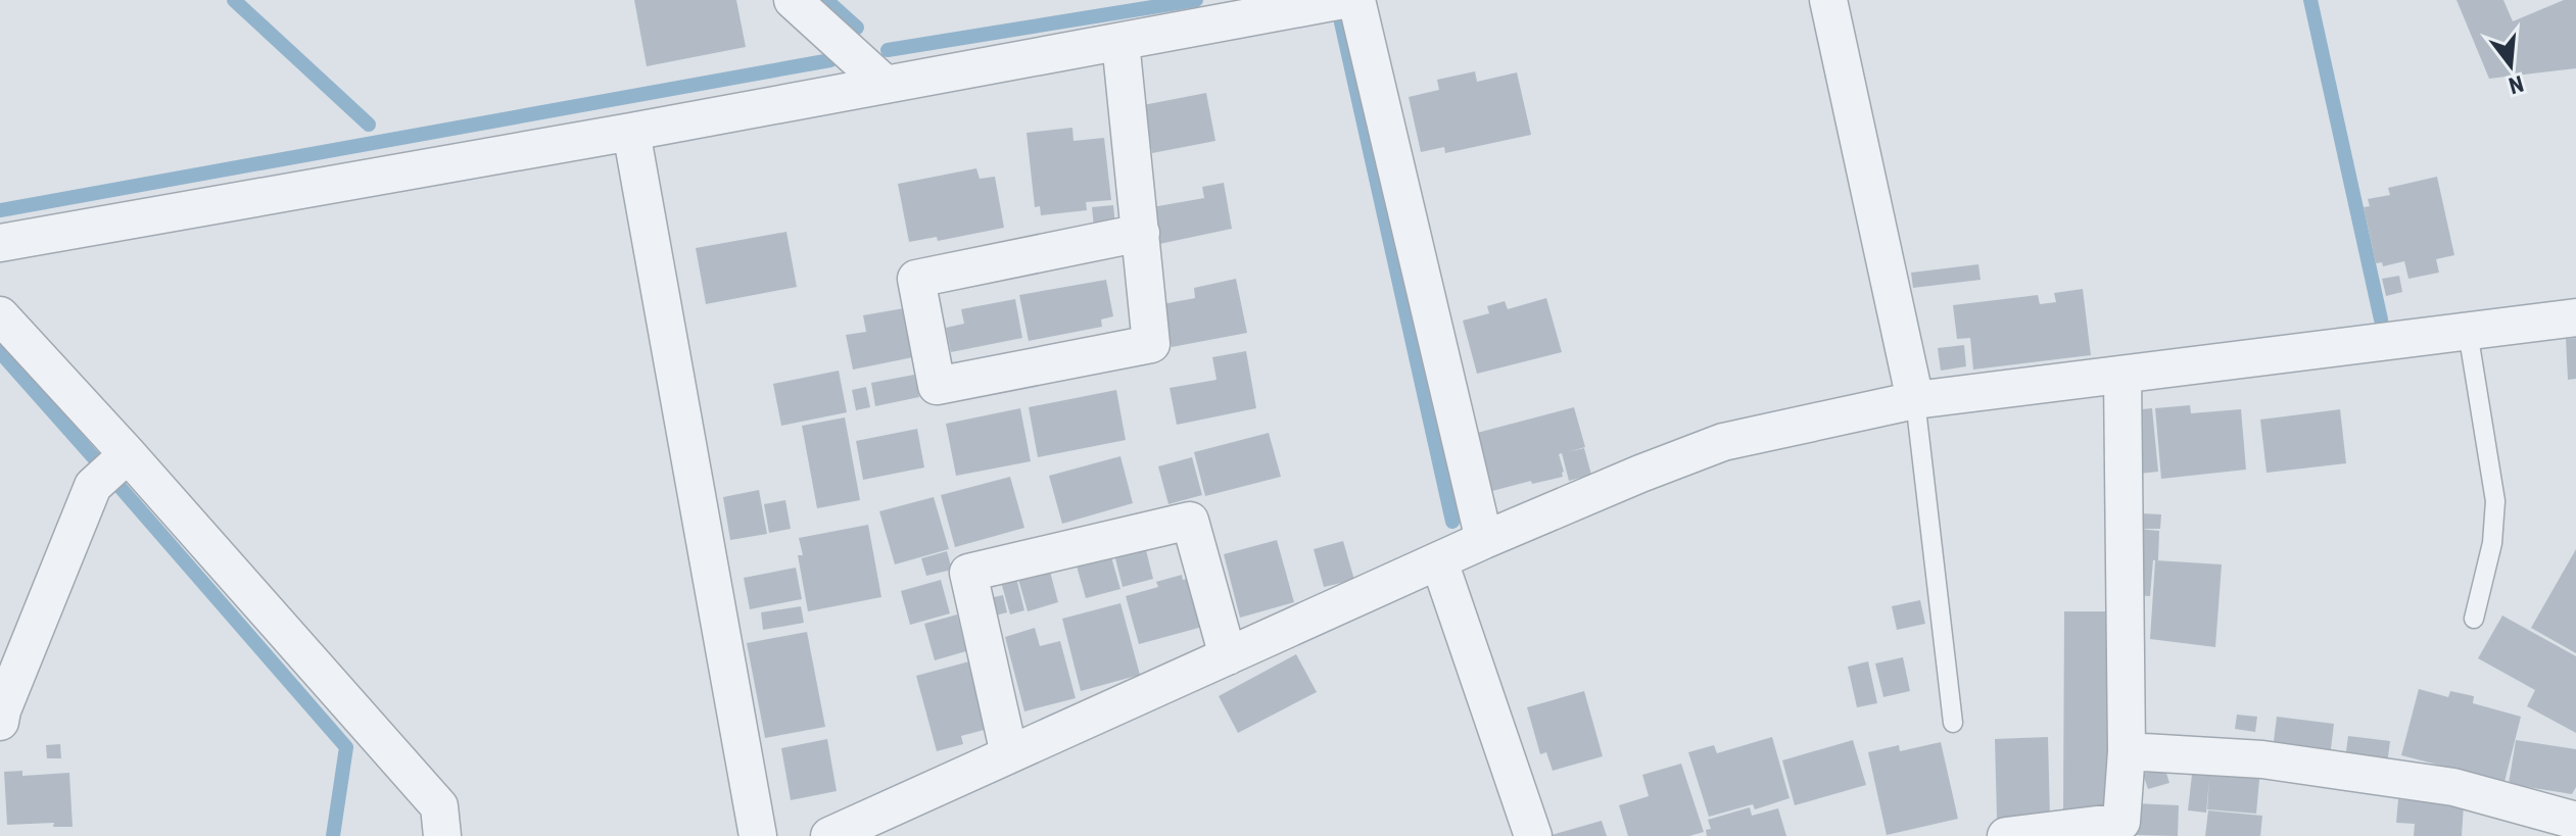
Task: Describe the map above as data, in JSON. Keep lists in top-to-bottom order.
{
  "north": "bottom"
}
